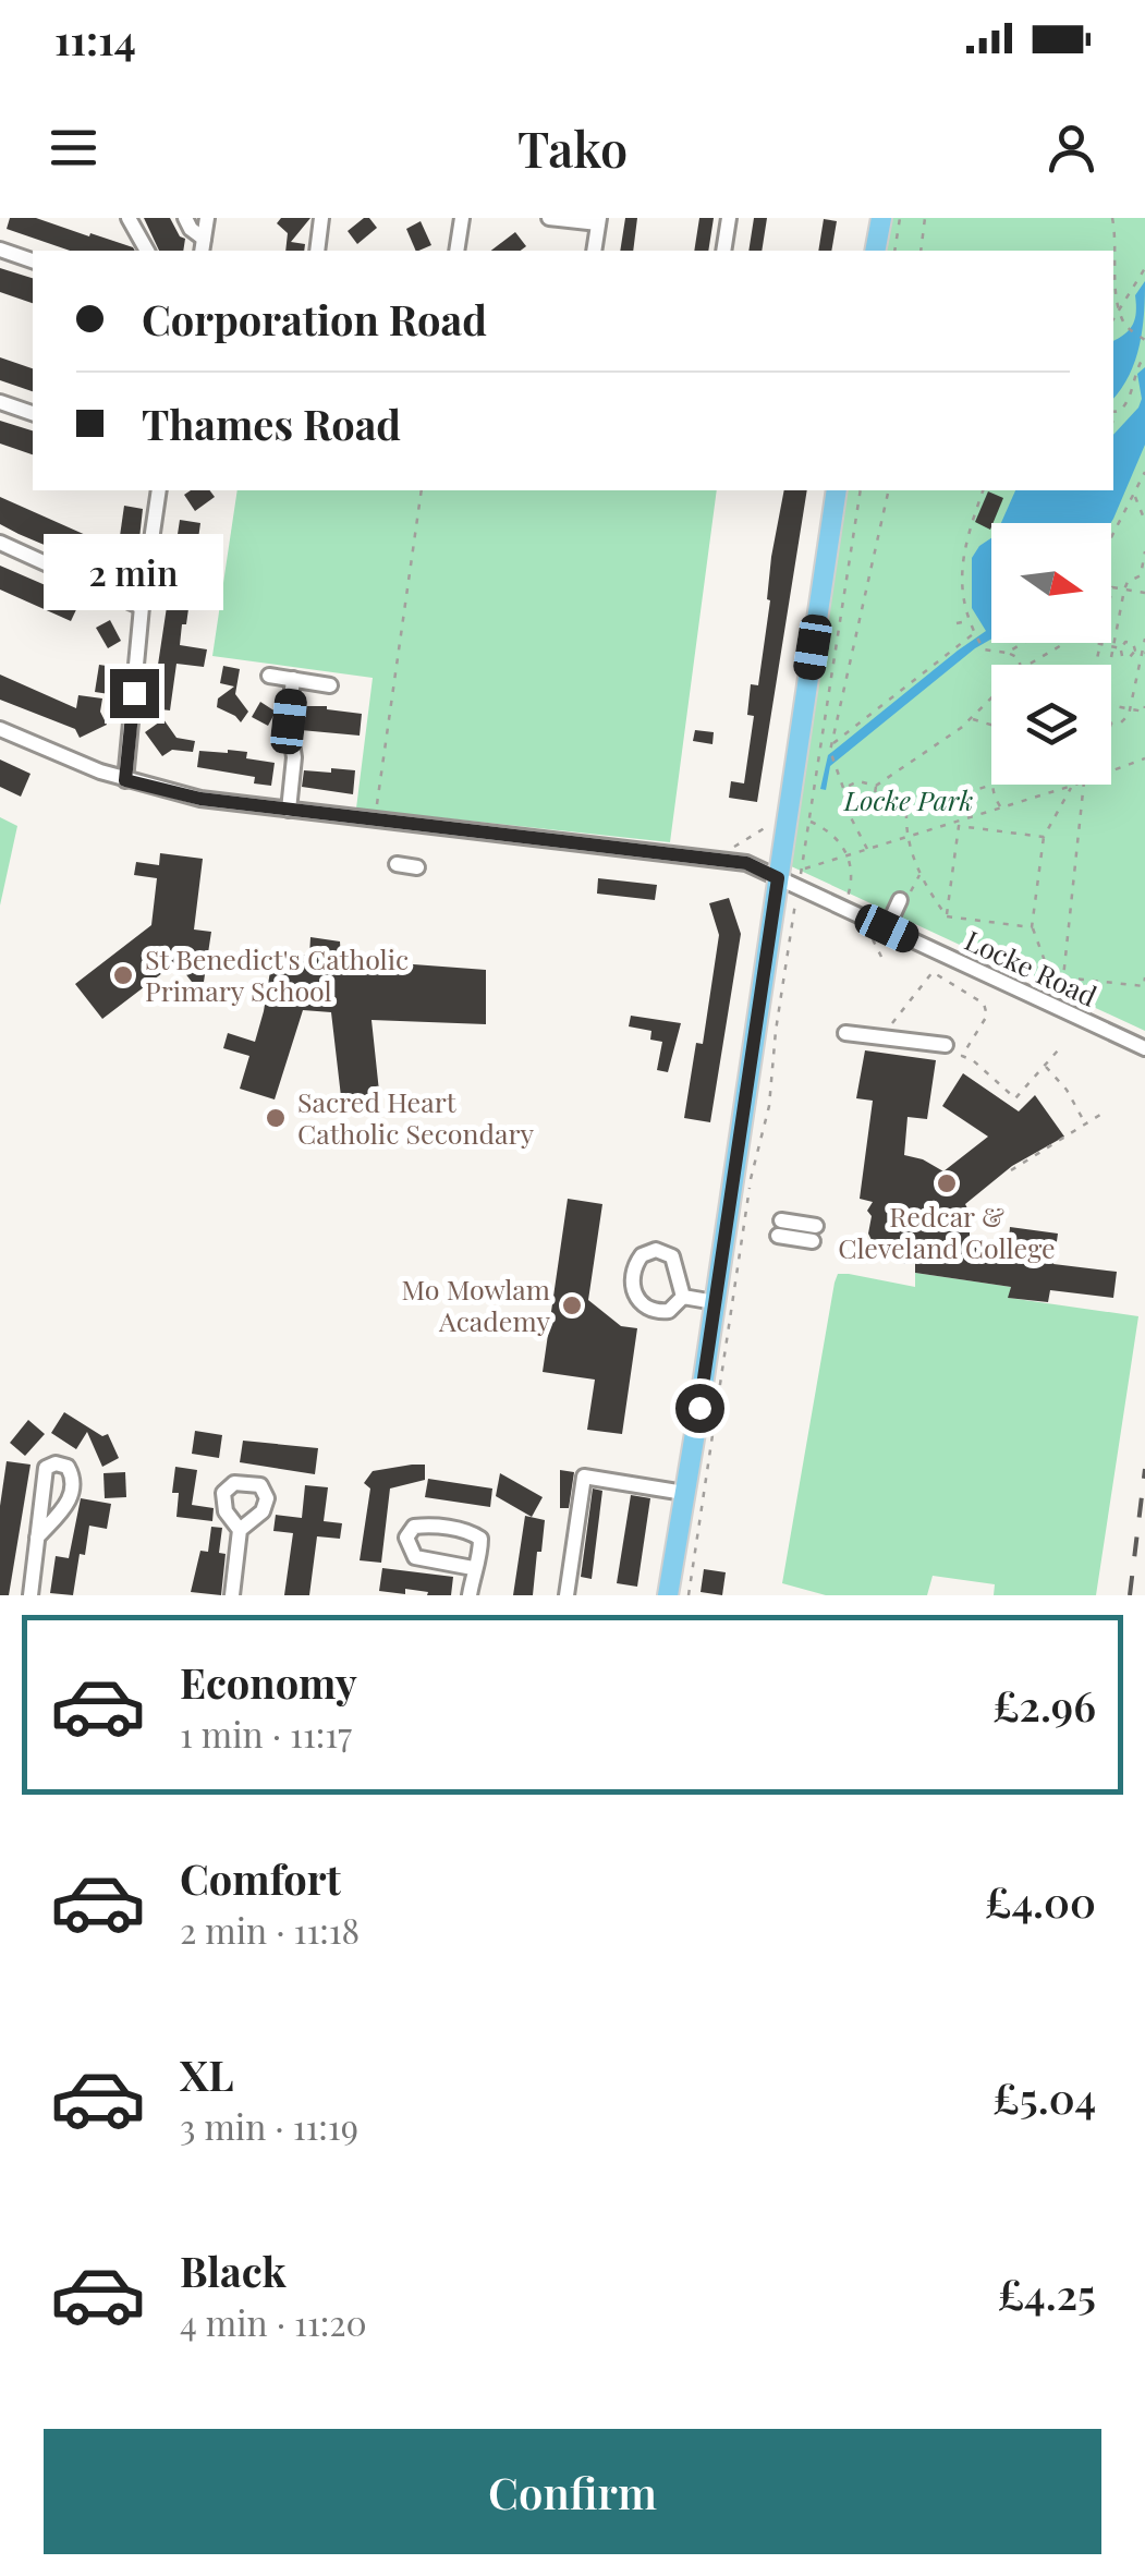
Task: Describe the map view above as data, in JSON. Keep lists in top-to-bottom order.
{
  "streets": {
    "street": ["Locke Road"]
  },
  "parks": ["Locke Park"],
  "places": [
    "St Benedict's Catholic Primary School",
    "Sacred Heart Catholic Secondary",
    "Redcar & Cleveland College",
    "Mo Mowlam Academy"
  ],
  "north": "right",
  "page": {
    "status": "11:14",
    "header": "Tako",
    "banner": ["Corporation Road", "Thames Road"],
    "bubble": "2 min",
    "list": [
      {
        "name": "Economy",
        "note": "1 min · 11:17",
        "value": "£2.96"
      },
      {
        "name": "Comfort",
        "note": "2 min · 11:18",
        "value": "£4.00"
      },
      {
        "name": "XL",
        "note": "3 min · 11:19",
        "value": "£5.04"
      },
      {
        "name": "Black",
        "note": "4 min · 11:20",
        "value": "£4.25"
      }
    ],
    "buttons": "Confirm"
  }
}
